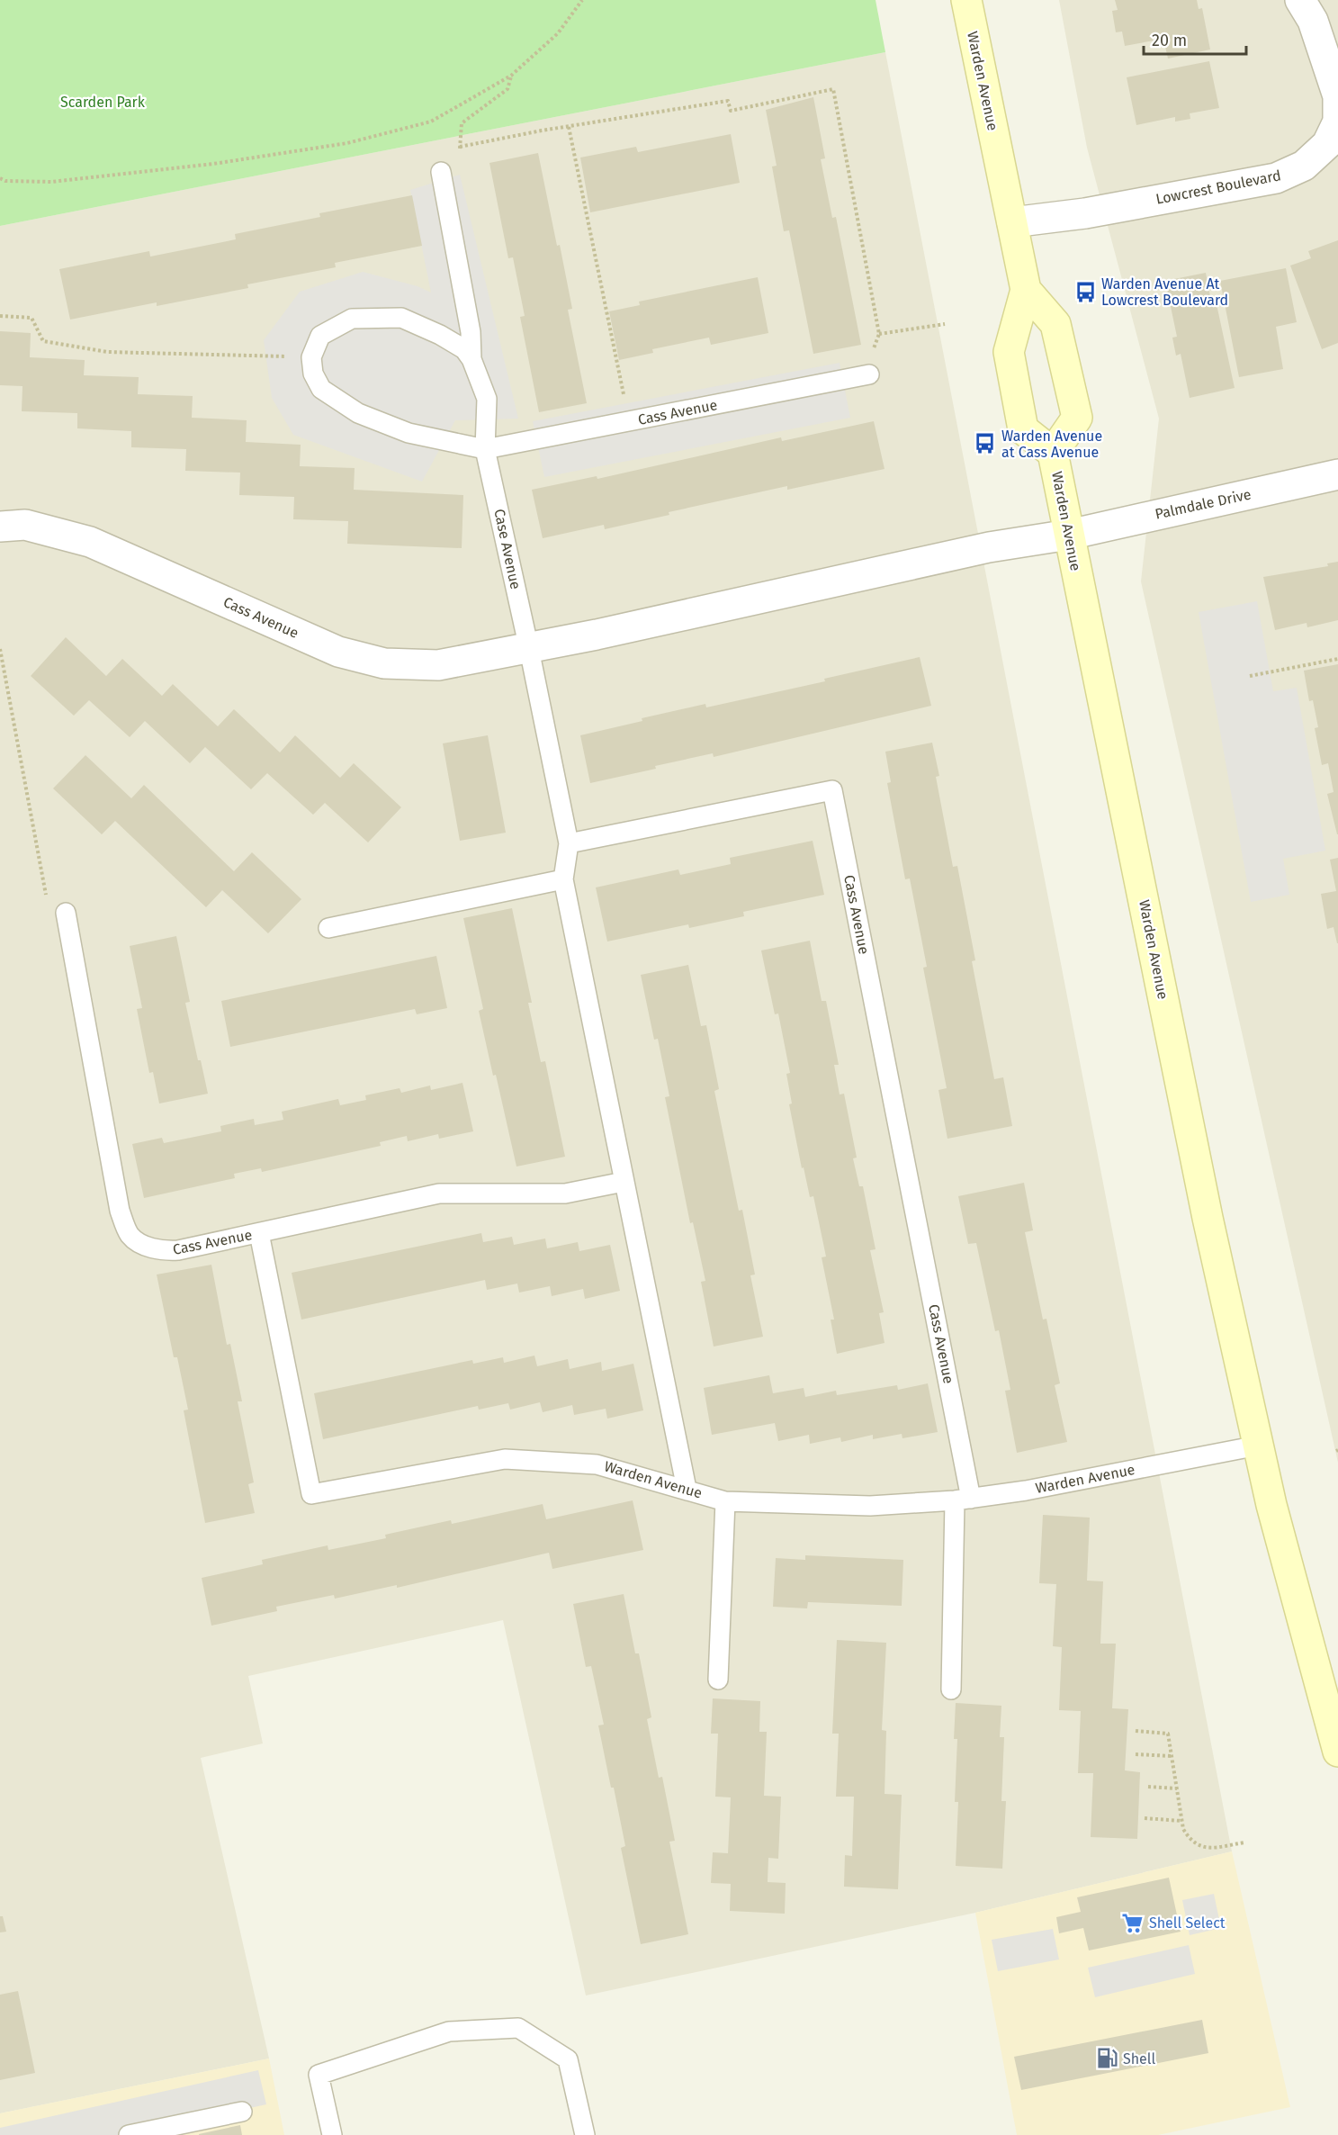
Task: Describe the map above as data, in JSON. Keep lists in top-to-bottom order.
{
  "streets": {
    "main road": ["Warden Avenue"],
    "street": ["Lowcrest Boulevard", "Cass Avenue", "Palmdale Drive"],
    "lane": ["Case Avenue"]
  },
  "crossings": [
    ["Warden Avenue", "Lowcrest Boulevard"],
    ["Warden Avenue", "Cass Avenue"],
    ["Warden Avenue", "Palmdale Drive"],
    ["Cass Avenue", "Palmdale Drive"],
    ["Cass Avenue", "Case Avenue"]
  ],
  "parks": ["Scarden Park"],
  "places": {
    "bus stop": ["Warden Avenue At Lowcrest Boulevard", "Warden Avenue at Cass Avenue"],
    "supermarket": ["Shell Select"],
    "fuel station": ["Shell"]
  },
  "scale_bar": "20 m"
}
